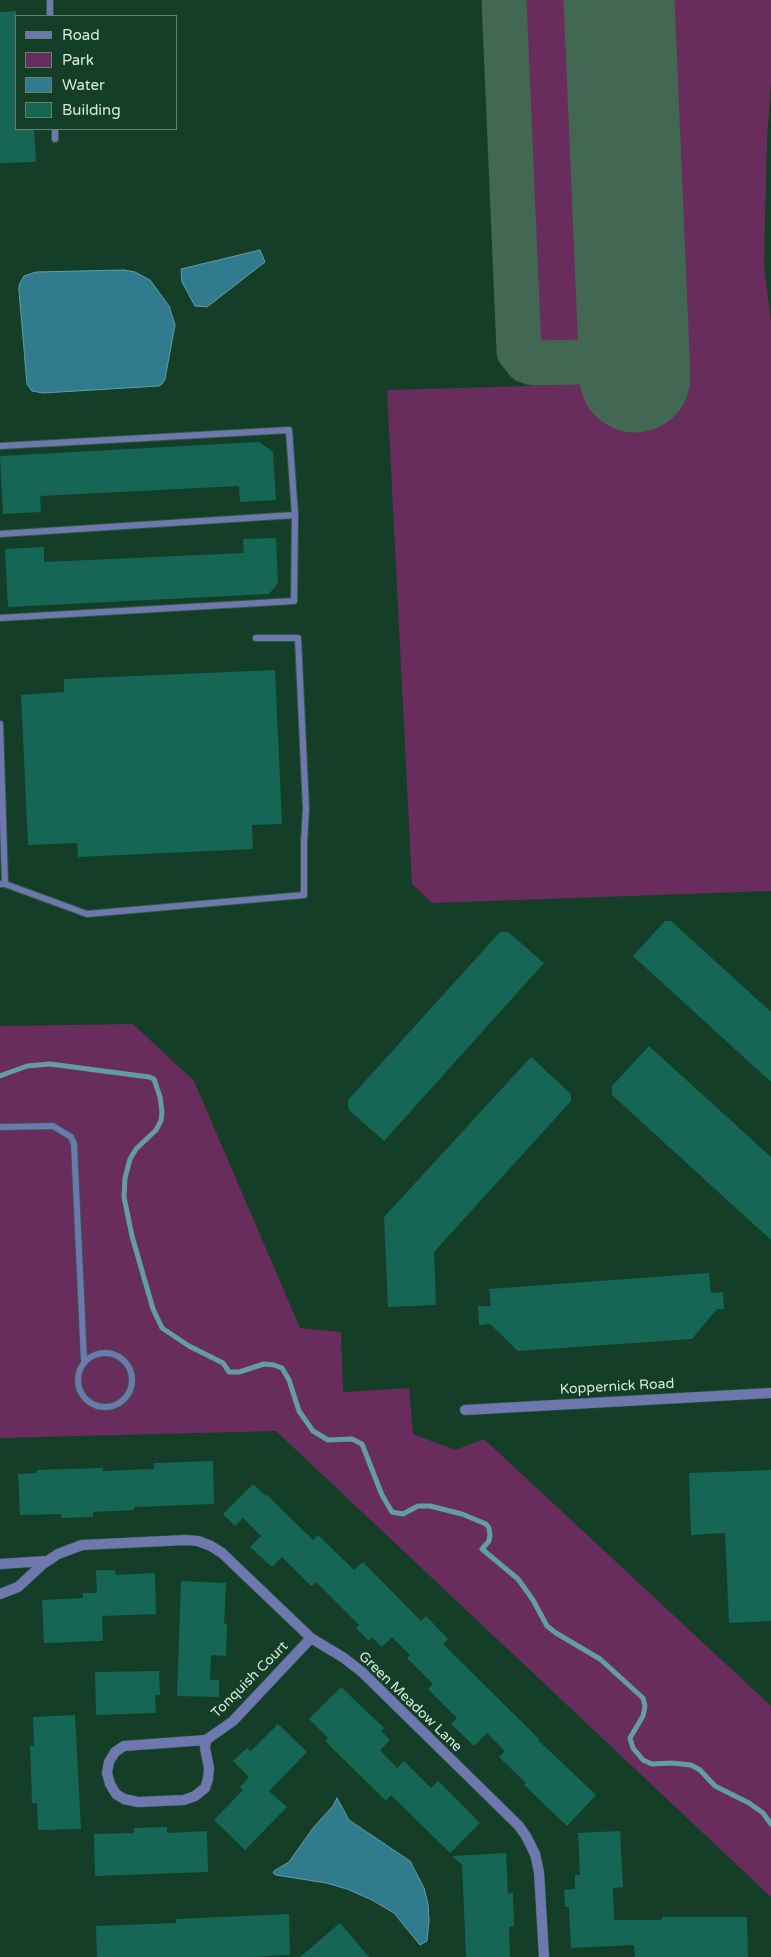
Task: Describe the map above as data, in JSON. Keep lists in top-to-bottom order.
{
  "streets": {
    "street": ["Koppernick Road", "Tonquish Court", "Green Meadow Lane"]
  },
  "crossings": [
    ["Tonquish Court", "Green Meadow Lane"]
  ],
  "legend": [
    "Road",
    "Park",
    "Water",
    "Building"
  ]
}
